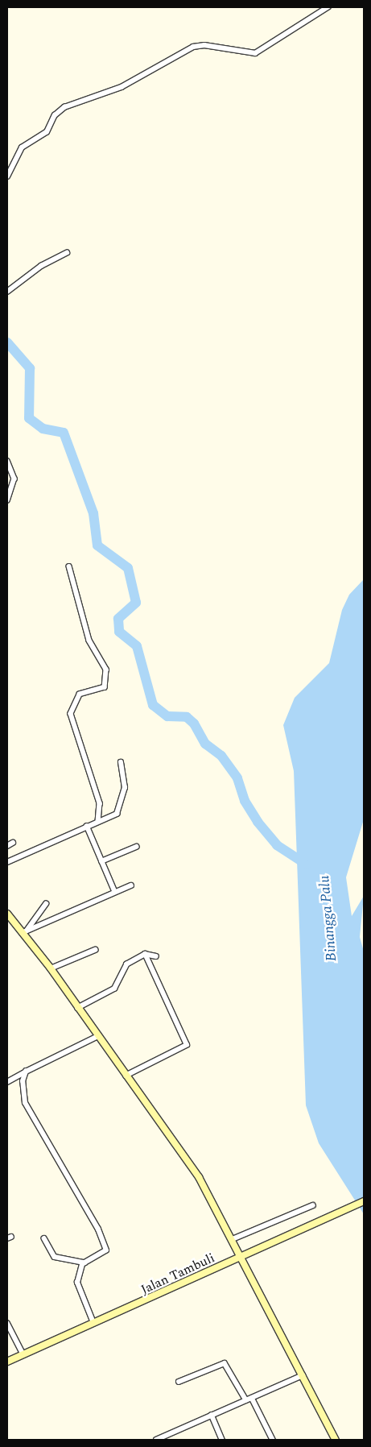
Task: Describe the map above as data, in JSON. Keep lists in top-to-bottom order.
{
  "streets": {
    "main road": ["Jalan Tambuli"]
  },
  "water": ["Binangga Palu"]
}
